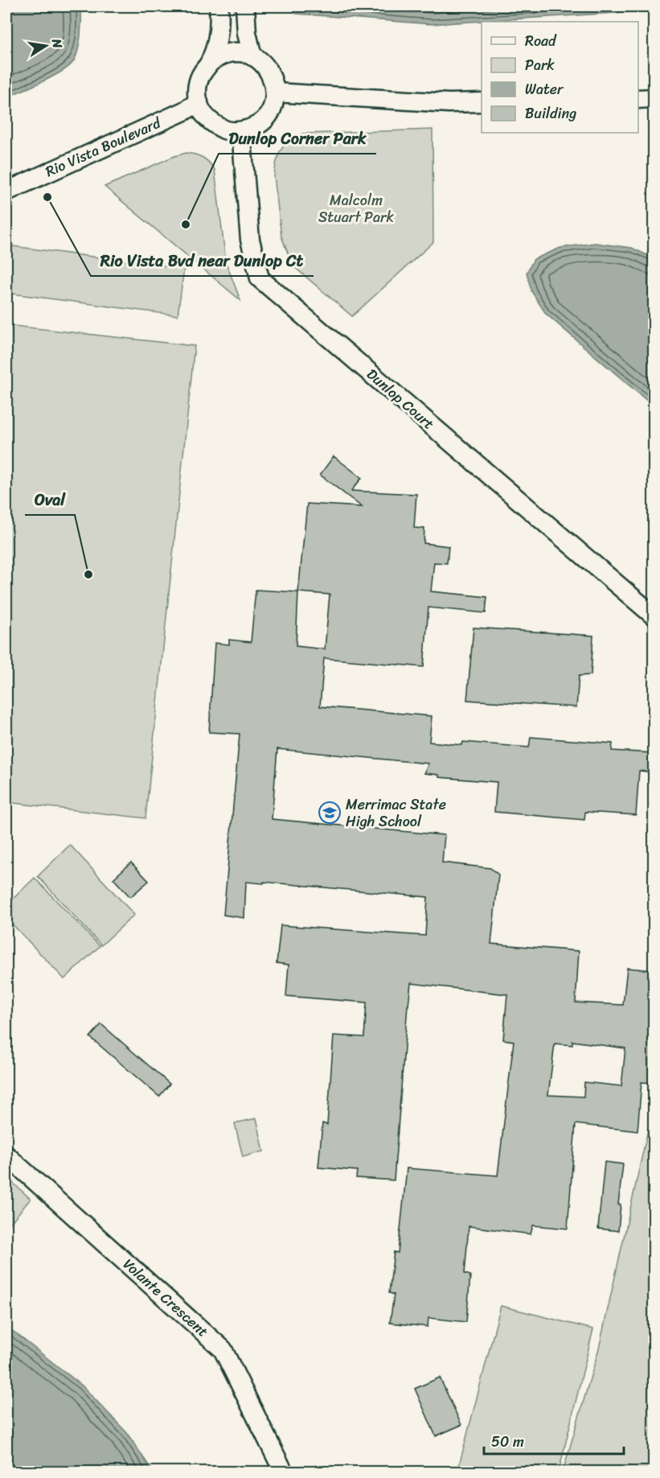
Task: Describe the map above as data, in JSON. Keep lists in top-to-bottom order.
{
  "streets": {
    "street": ["Rio Vista Boulevard", "Dunlop Court", "Volante Crescent"]
  },
  "crossings": [
    ["Rio Vista Boulevard", "Dunlop Court"]
  ],
  "parks": ["Malcolm Stuart Park"],
  "places": {
    "other": ["Rio Vista Bvd near Dunlop Ct", "Dunlop Corner Park", "Oval"],
    "school or university": ["Merrimac State High School"]
  },
  "legend": [
    "Road",
    "Park",
    "Water",
    "Building"
  ],
  "scale_bar": "50 m",
  "north": "right"
}
